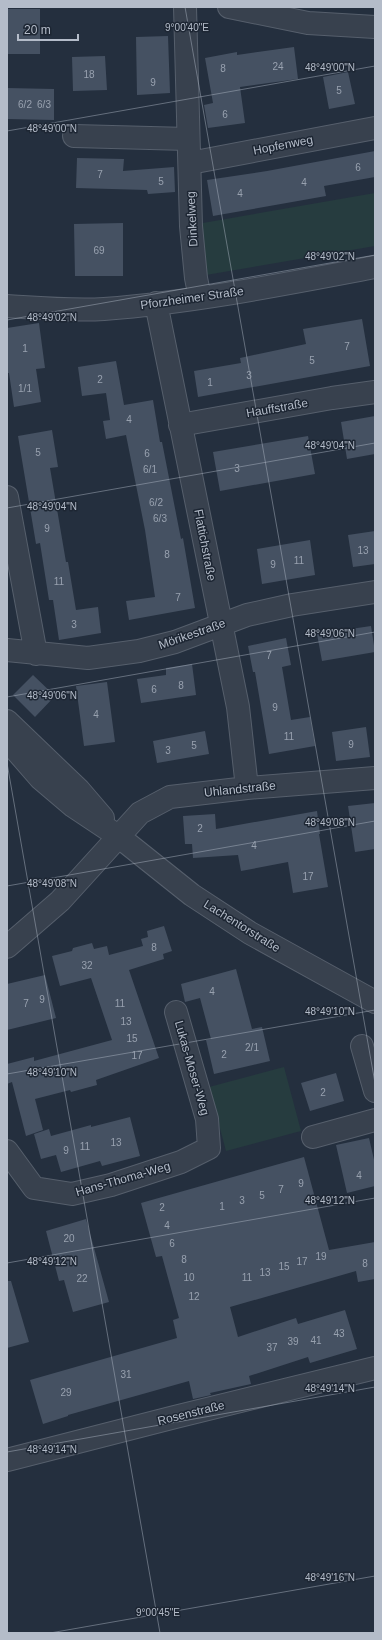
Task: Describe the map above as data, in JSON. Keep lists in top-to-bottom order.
{
  "streets": {
    "street": [
      "Hopfenweg",
      "Dinkelweg",
      "Pforzheimer Straße",
      "Hauffstraße",
      "Flattichstraße",
      "Mörikestraße",
      "Uhlandstraße",
      "Lachentorstraße",
      "Lukas-Moser-Weg",
      "Hans-Thoma-Weg",
      "Rosenstraße"
    ]
  },
  "crossings": [
    ["Hopfenweg", "Dinkelweg"],
    ["Dinkelweg", "Pforzheimer Straße"],
    ["Pforzheimer Straße", "Flattichstraße"],
    ["Hauffstraße", "Flattichstraße"],
    ["Flattichstraße", "Mörikestraße"],
    ["Flattichstraße", "Uhlandstraße"],
    ["Uhlandstraße", "Lachentorstraße"],
    ["Lukas-Moser-Weg", "Hans-Thoma-Weg"]
  ],
  "house_numbers": [
    "24",
    "8",
    "18",
    "9",
    "5",
    "6/2",
    "6/3",
    "6",
    "6",
    "7",
    "5",
    "4",
    "4",
    "69",
    "7",
    "1",
    "5",
    "3",
    "2",
    "1",
    "1/1",
    "4",
    "5",
    "6",
    "3",
    "6/1",
    "6/2",
    "6/3",
    "9",
    "13",
    "8",
    "11",
    "9",
    "11",
    "7",
    "3",
    "7",
    "8",
    "6",
    "9",
    "4",
    "11",
    "9",
    "5",
    "3",
    "2",
    "4",
    "17",
    "8",
    "32",
    "4",
    "9",
    "7",
    "11",
    "13",
    "15",
    "2/1",
    "2",
    "17",
    "2",
    "13",
    "11",
    "9",
    "4",
    "9",
    "7",
    "5",
    "3",
    "1",
    "2",
    "4",
    "20",
    "6",
    "19",
    "8",
    "17",
    "8",
    "15",
    "13",
    "10",
    "11",
    "22",
    "12",
    "43",
    "41",
    "39",
    "37",
    "31",
    "29"
  ],
  "scale_bar": "20 m",
  "coordinates": [
    "9°00'40\"E",
    "48°49'00\"N",
    "48°49'02\"N",
    "48°49'04\"N",
    "48°49'06\"N",
    "48°49'08\"N",
    "48°49'10\"N",
    "48°49'12\"N",
    "48°49'14\"N",
    "48°49'16\"N",
    "9°00'45\"E"
  ]
}
